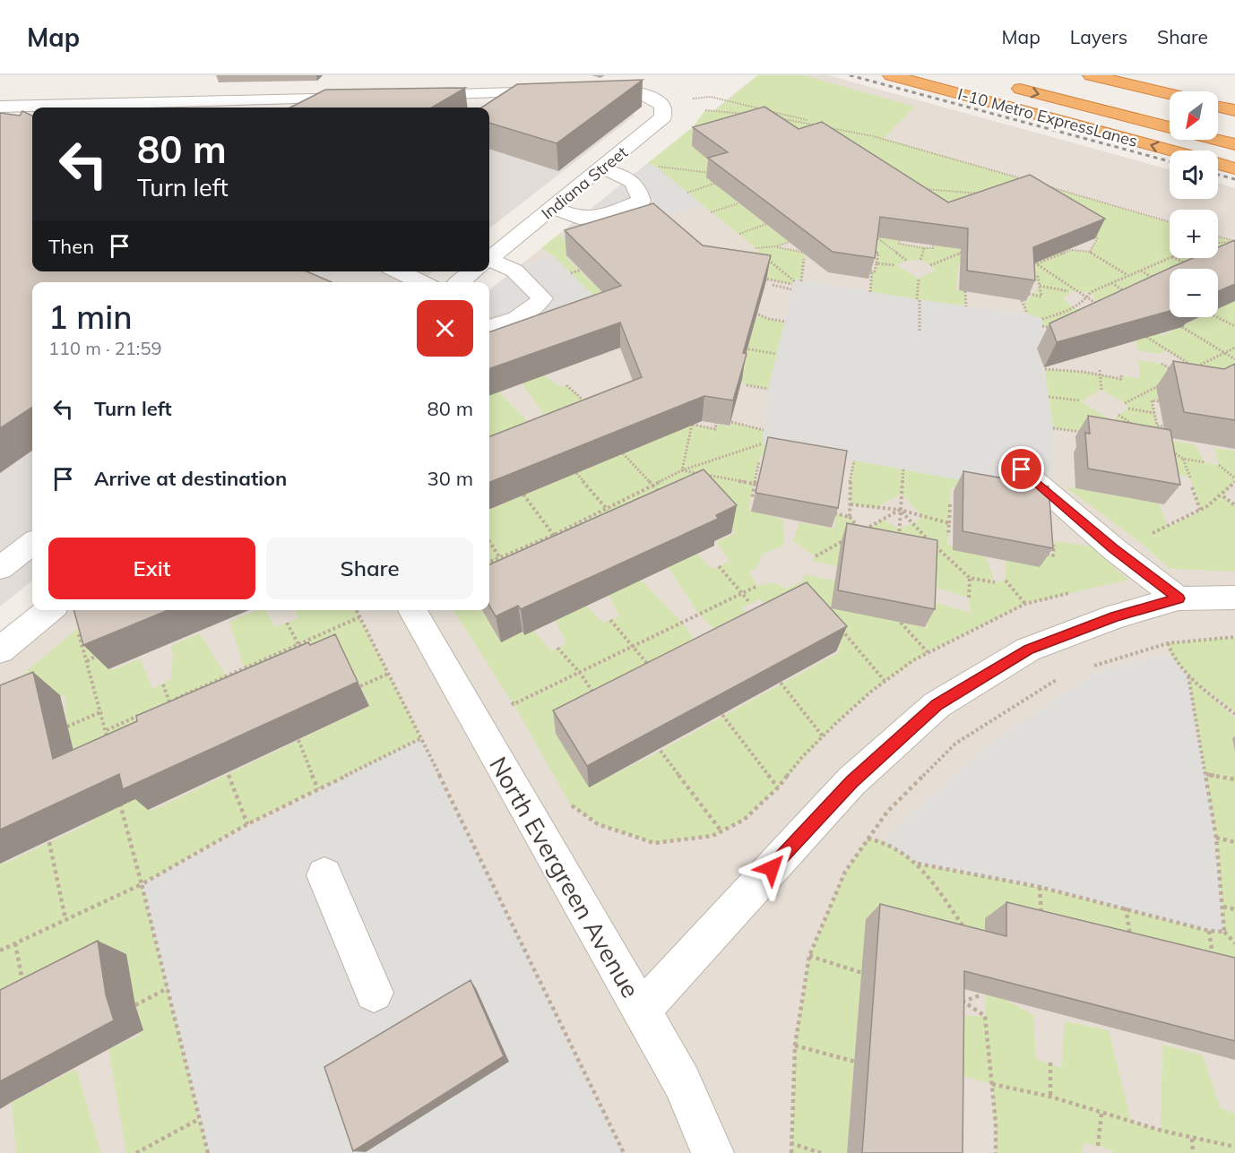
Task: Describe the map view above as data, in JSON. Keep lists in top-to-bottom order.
{
  "streets": {
    "highway": ["I-10 Metro ExpressLanes"],
    "street": ["Indiana Street", "North Evergreen Avenue"]
  },
  "north": "bottom left",
  "page": {
    "header": "Map",
    "nav": ["Map", "Layers", "Share"],
    "map_buttons": ["+", "−"],
    "turn": ["80 m", "Turn left"],
    "then": "Then",
    "heading": ["1 min", "110 m · 21:59"],
    "list": [
      {
        "name": "Turn left",
        "value": "80 m"
      },
      {
        "name": "Arrive at destination",
        "value": "30 m"
      }
    ],
    "buttons": ["Exit", "Share"]
  }
}
